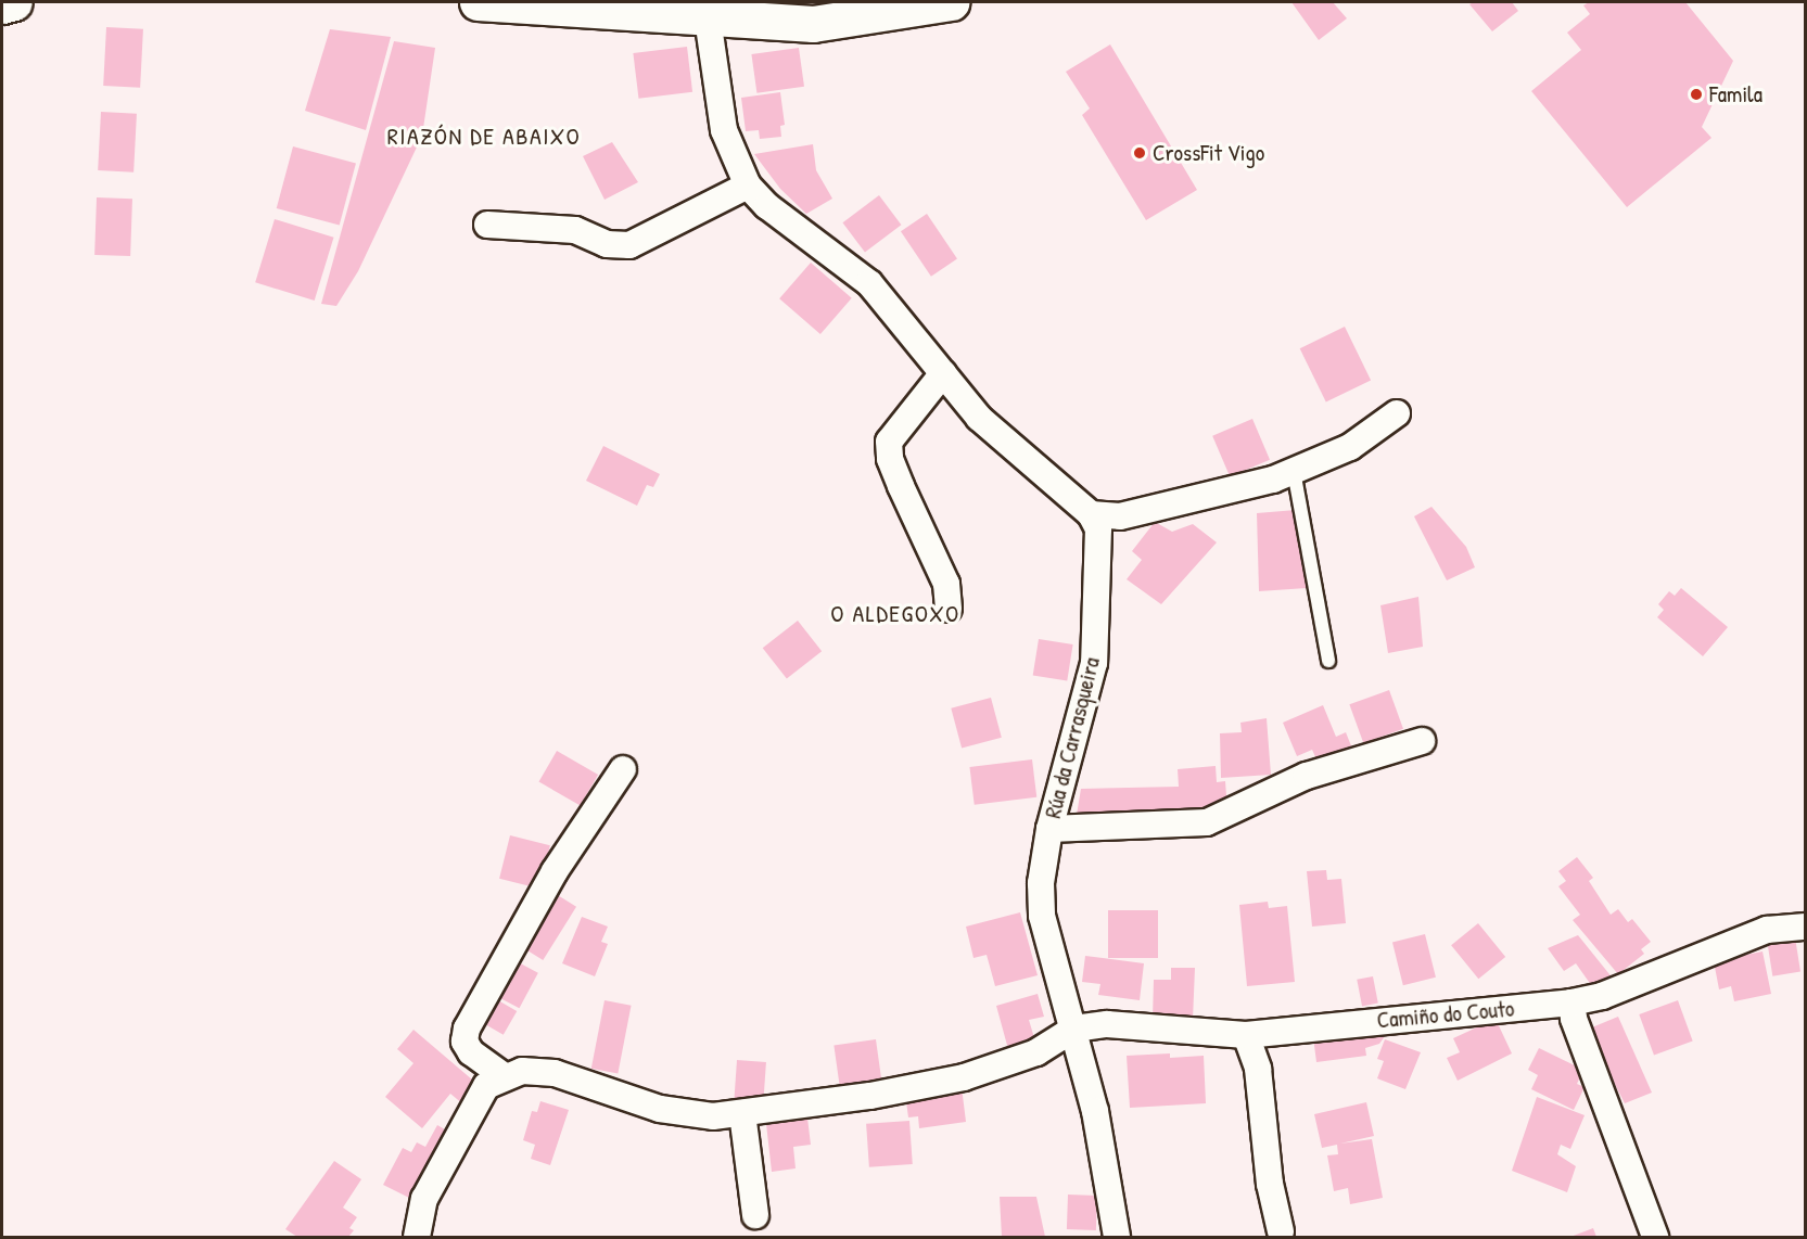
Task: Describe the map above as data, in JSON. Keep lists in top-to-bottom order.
{
  "streets": {
    "street": ["Rúa da Carrasqueira", "Camiño do Couto"]
  },
  "crossings": [
    ["Rúa da Carrasqueira", "Camiño do Couto"]
  ],
  "districts": ["RIAZÓN DE ABAIXO", "O ALDEGOXO"],
  "places": ["Famila", "CrossFit Vigo"]
}
